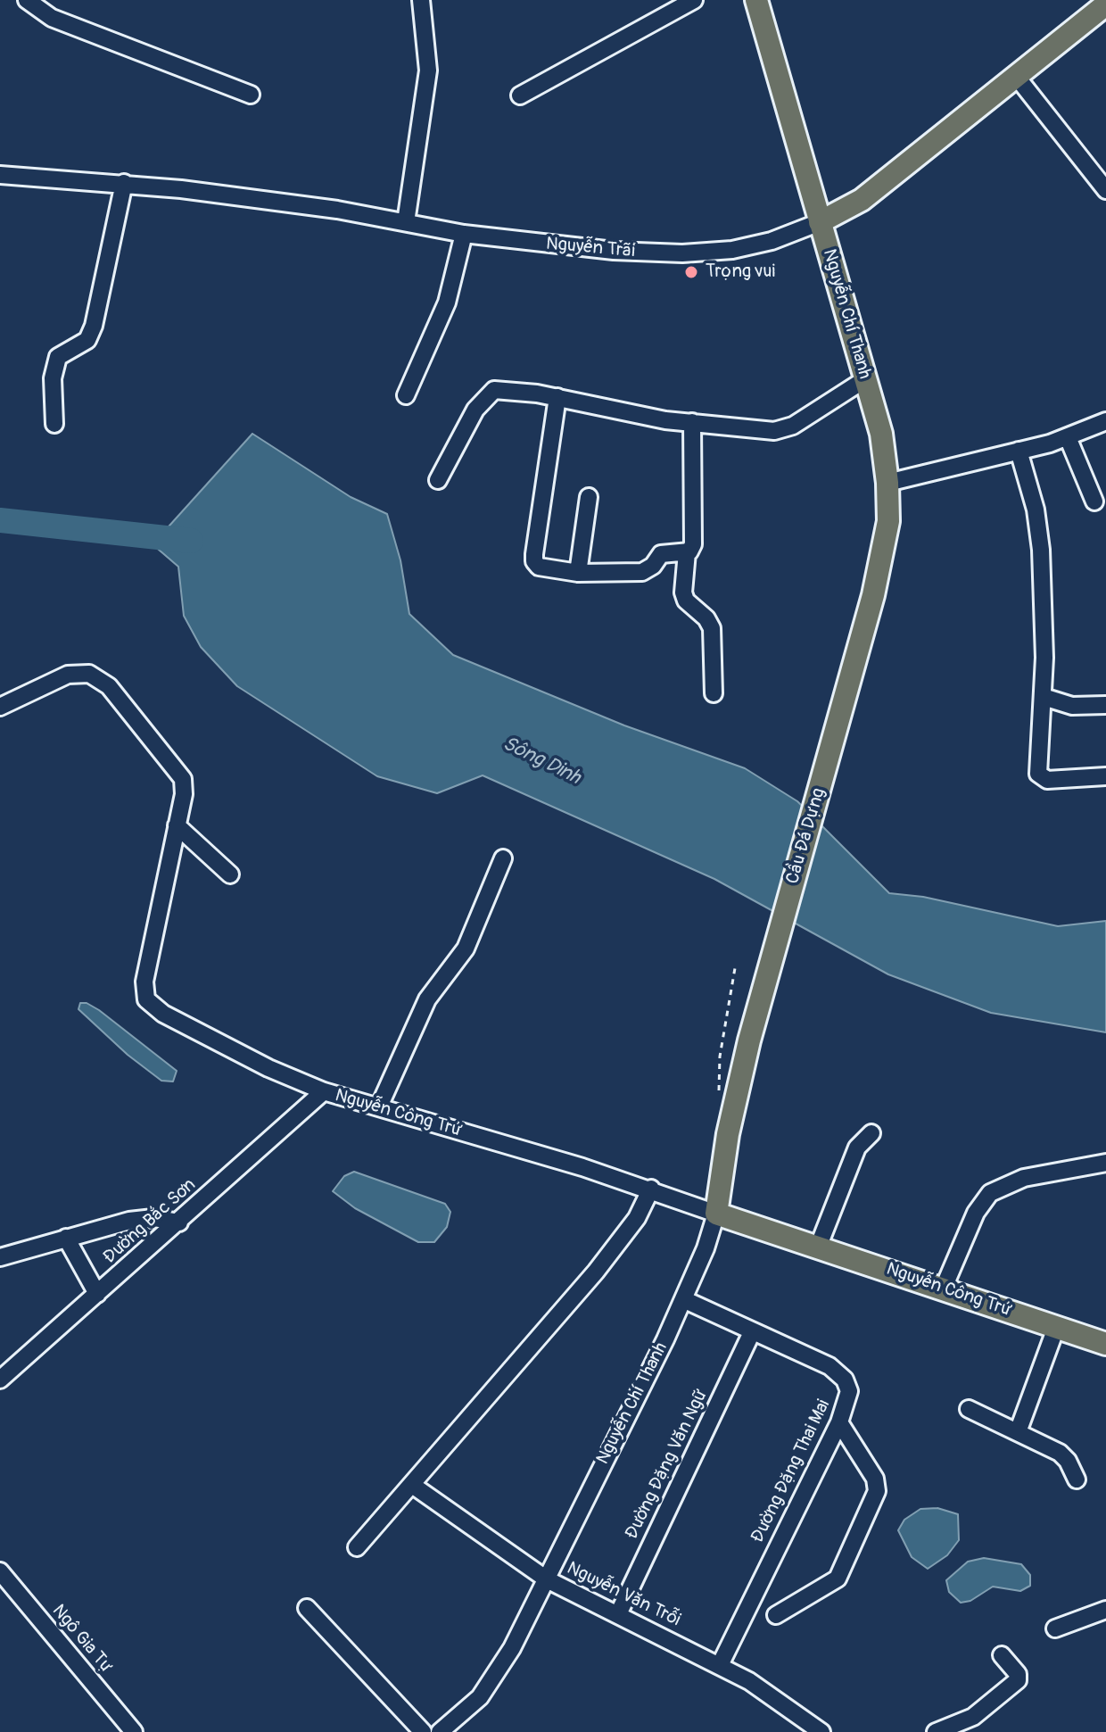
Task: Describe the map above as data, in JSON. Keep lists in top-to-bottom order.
{
  "streets": {
    "main road": [
      "Nguyễn Trãi",
      "Nguyễn Chí Thanh",
      "Cầu Đá Dựng",
      "Nguyễn Công Trứ"
    ],
    "street": [
      "Đường Bắc Sơn",
      "Đường Đặng Văn Ngữ",
      "Đường Đặng Thai Mai",
      "Nguyễn Văn Trỗi",
      "Ngô Gia Tự"
    ]
  },
  "crossings": [
    ["Nguyễn Trãi", "Nguyễn Chí Thanh"],
    ["Nguyễn Chí Thanh", "Cầu Đá Dựng"],
    ["Nguyễn Chí Thanh", "Nguyễn Công Trứ"],
    ["Nguyễn Chí Thanh", "Đường Đặng Thai Mai"],
    ["Nguyễn Chí Thanh", "Nguyễn Văn Trỗi"],
    ["Nguyễn Công Trứ", "Đường Bắc Sơn"],
    ["Đường Đặng Văn Ngữ", "Đường Đặng Thai Mai"],
    ["Đường Đặng Văn Ngữ", "Nguyễn Văn Trỗi"],
    ["Đường Đặng Thai Mai", "Nguyễn Văn Trỗi"]
  ],
  "water": ["Sông Dinh"],
  "places": ["Trọng vui"]
}
